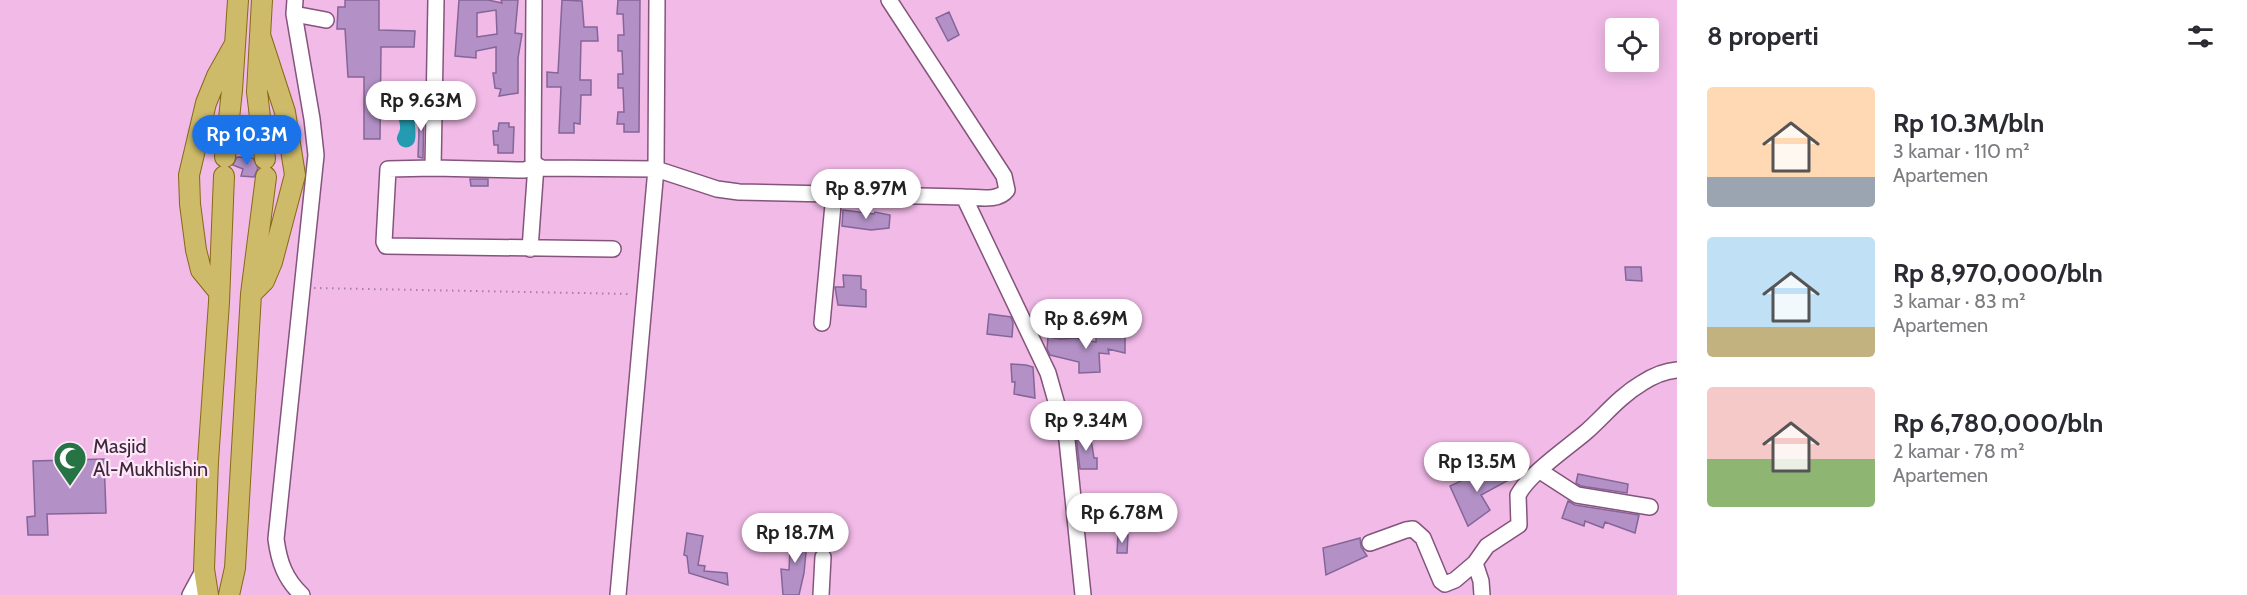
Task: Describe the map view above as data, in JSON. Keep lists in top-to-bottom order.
{
  "places": {
    "mosque": ["Masjid Al-Mukhlishin"]
  },
  "page": {
    "heading": "8 properti",
    "list": [
      {
        "name": "Rp 10.3M/bln",
        "note": "3 kamar · 110 m² · Apartemen"
      },
      {
        "name": "Rp 8,970,000/bln",
        "note": "3 kamar · 83 m² · Apartemen"
      },
      {
        "name": "Rp 6,780,000/bln",
        "note": "2 kamar · 78 m² · Apartemen"
      }
    ],
    "price": [
      "Rp 9.63M",
      "Rp 10.3M",
      "Rp 8.97M",
      "Rp 8.69M",
      "Rp 9.34M",
      "Rp 13.5M",
      "Rp 6.78M",
      "Rp 18.7M"
    ]
  }
}
